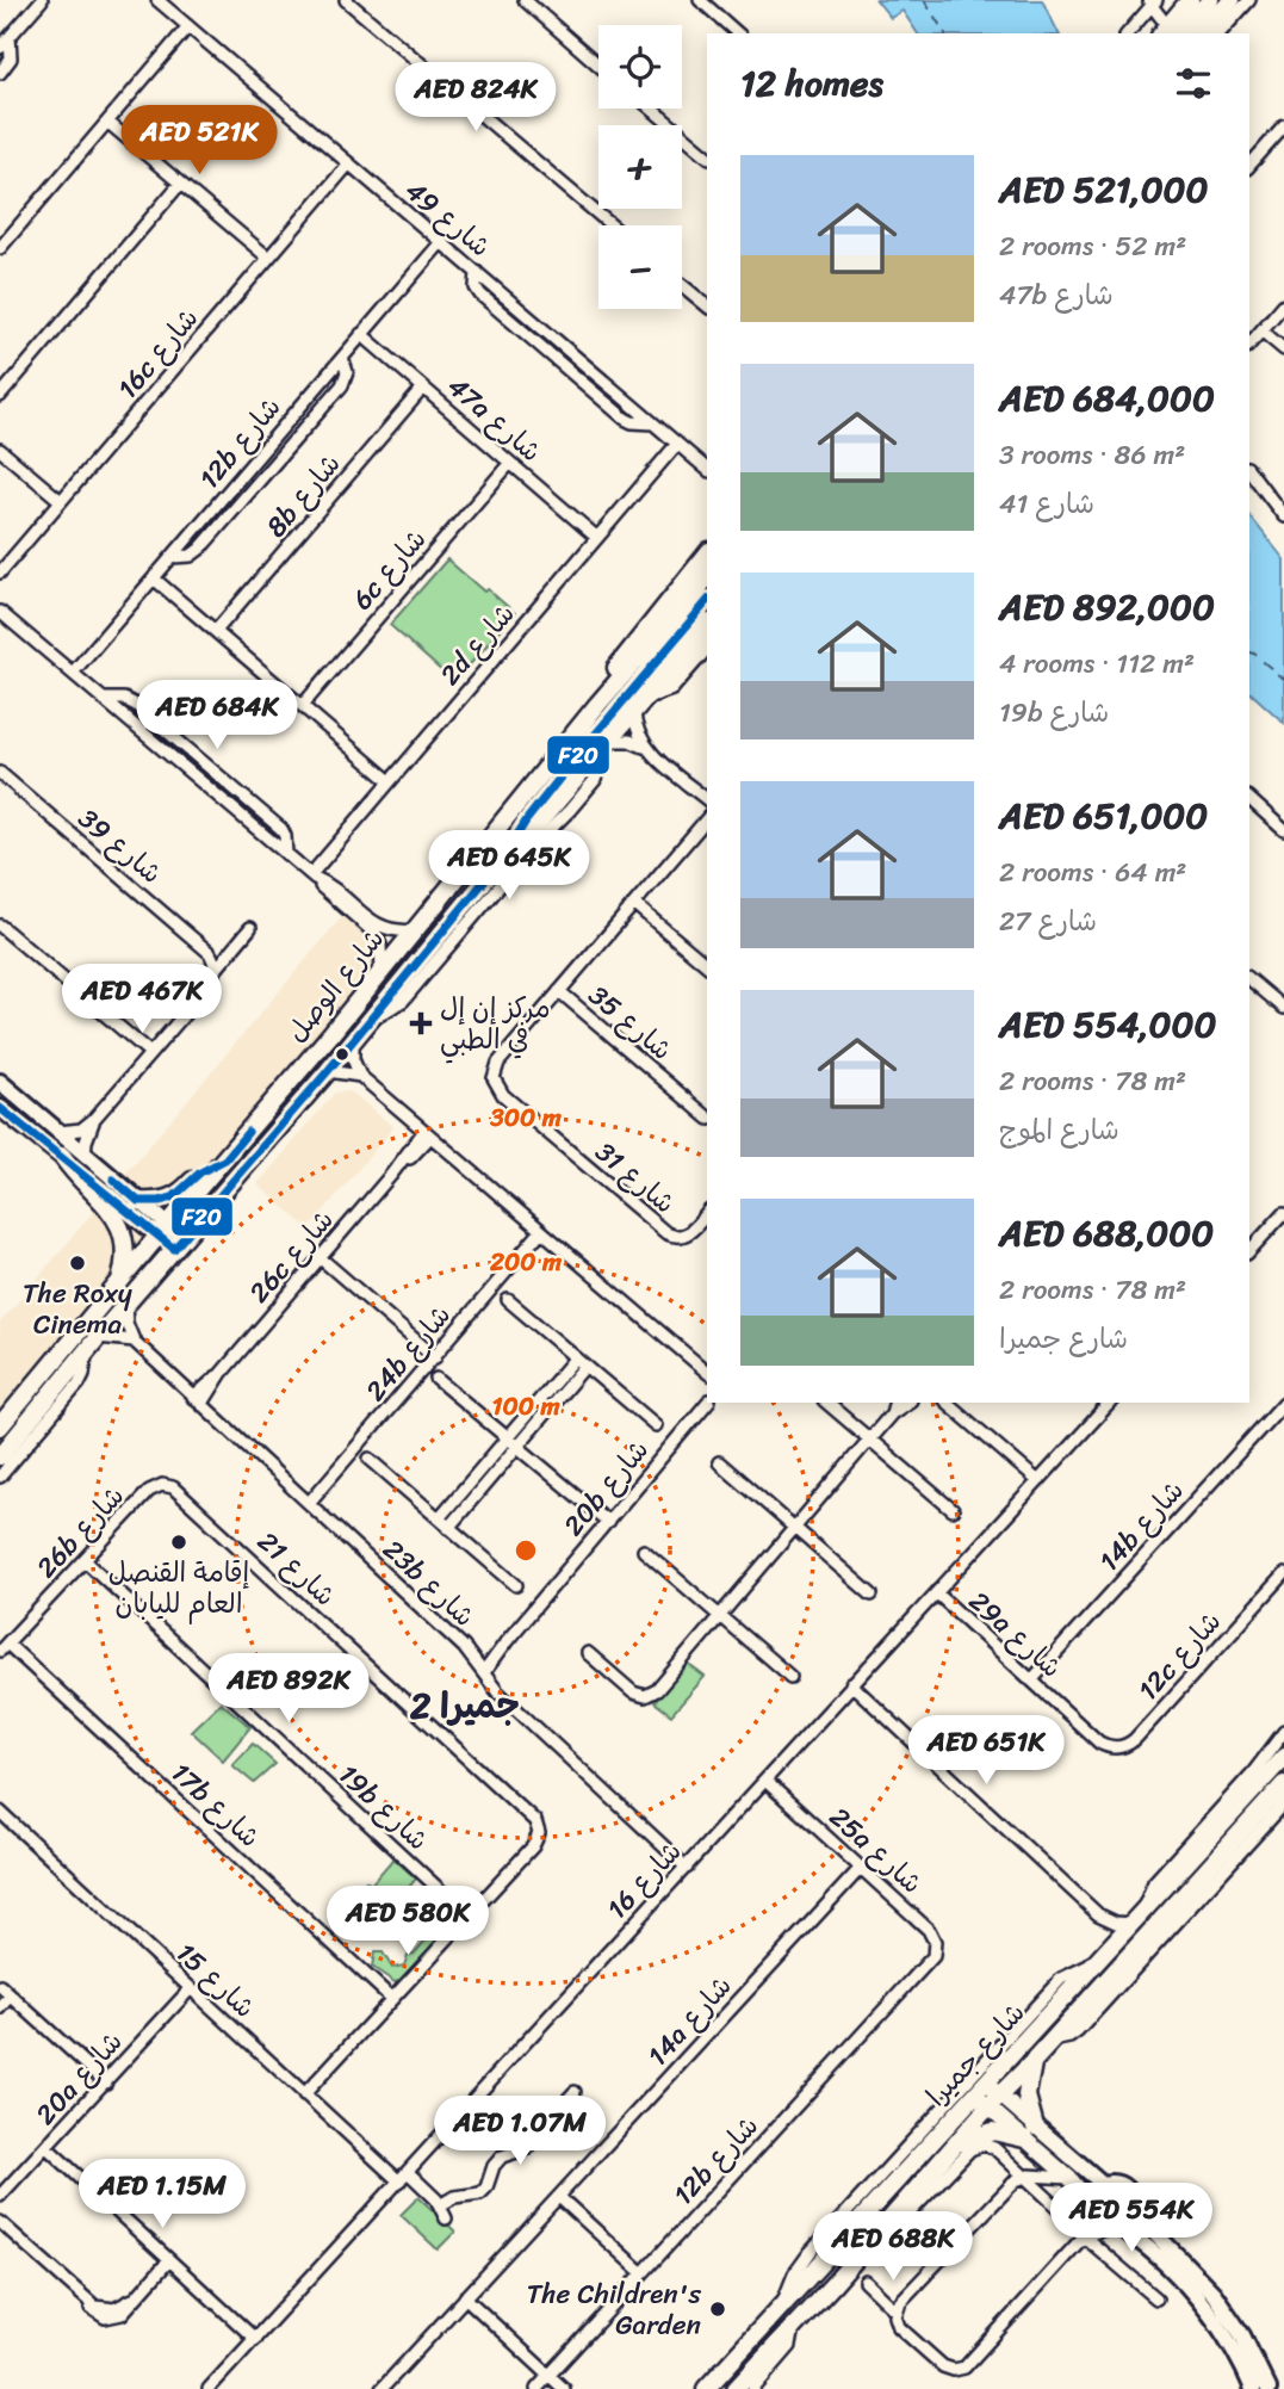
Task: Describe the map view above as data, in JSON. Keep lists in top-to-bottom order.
{
  "streets": {
    "main road": ["شارع الوصل", "شارع جميرا"],
    "street": [
      "شارع 49",
      "16c شارع",
      "47a شارع",
      "12b شارع",
      "8b شارع",
      "6c شارع",
      "2d شارع",
      "شارع 39",
      "شارع 35",
      "شارع 31",
      "26c شارع",
      "24b شارع",
      "20b شارع",
      "14b شارع",
      "26b شارع",
      "شارع 21",
      "23b شارع",
      "29a شارع",
      "12c شارع",
      "17b شارع",
      "19b شارع",
      "25a شارع",
      "شارع 16",
      "شارع 15",
      "14a شارع",
      "20a شارع"
    ]
  },
  "crossings": [
    ["شارع 49", "16c شارع"],
    ["شارع 49", "12b شارع"],
    ["شارع 49", "2d شارع"],
    ["47a شارع", "12b شارع"],
    ["47a شارع", "8b شارع"],
    ["47a شارع", "6c شارع"],
    ["47a شارع", "2d شارع"],
    ["12b شارع", "25a شارع"],
    ["شارع 35", "شارع 31"],
    ["26c شارع", "23b شارع"],
    ["24b شارع", "23b شارع"],
    ["20b شارع", "23b شارع"],
    ["14b شارع", "29a شارع"],
    ["26b شارع", "شارع 21"],
    ["26b شارع", "17b شارع"],
    ["26b شارع", "19b شارع"],
    ["شارع 21", "19b شارع"],
    ["23b شارع", "شارع 16"],
    ["29a شارع", "12c شارع"],
    ["29a شارع", "شارع 16"],
    ["25a شارع", "شارع 16"],
    ["25a شارع", "14a شارع"],
    ["شارع 16", "شارع 15"],
    ["شارع 15", "20a شارع"]
  ],
  "districts": ["جميرا 2"],
  "places": {
    "health": ["مركز إن إل في الطبي"],
    "other": ["The Roxy Cinema", "إقامة القنصل العام لليابان", "The Children's Garden"]
  },
  "lines": ["transit line F20"],
  "page": {
    "map_buttons": ["+", "−"],
    "heading": "12 homes",
    "price": [
      "AED 824K",
      "AED 521K",
      "AED 684K",
      "AED 645K",
      "AED 467K",
      "AED 892K",
      "AED 651K",
      "AED 580K",
      "AED 1.07M",
      "AED 1.15M",
      "AED 554K",
      "AED 688K"
    ],
    "list": [
      {
        "name": "AED 521,000",
        "note": "2 rooms · 52 m² · 47b شارع"
      },
      {
        "name": "AED 684,000",
        "note": "3 rooms · 86 m² · شارع 41"
      },
      {
        "name": "AED 892,000",
        "note": "4 rooms · 112 m² · 19b شارع"
      },
      {
        "name": "AED 651,000",
        "note": "2 rooms · 64 m² · شارع 27"
      },
      {
        "name": "AED 554,000",
        "note": "2 rooms · 78 m² · شارع الموج"
      },
      {
        "name": "AED 688,000",
        "note": "2 rooms · 78 m² · شارع جميرا"
      }
    ]
  },
  "rings": ["300 m", "200 m", "100 m"]
}
